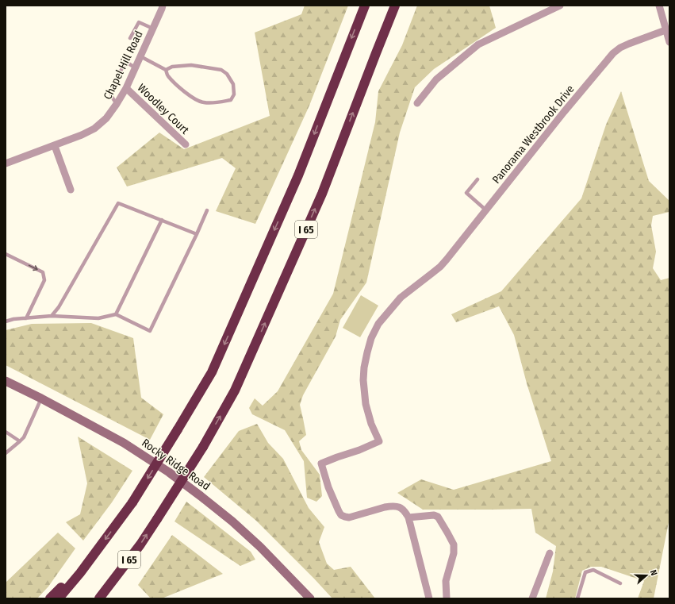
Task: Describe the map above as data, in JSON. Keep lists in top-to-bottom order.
{
  "streets": {
    "highway": ["I 65"],
    "main road": ["Rocky Ridge Road"],
    "street": ["Chapel Hill Road", "Woodley Court", "Panorama Westbrook Drive"]
  },
  "crossings": [
    ["Chapel Hill Road", "Woodley Court"]
  ],
  "north": "right"
}
